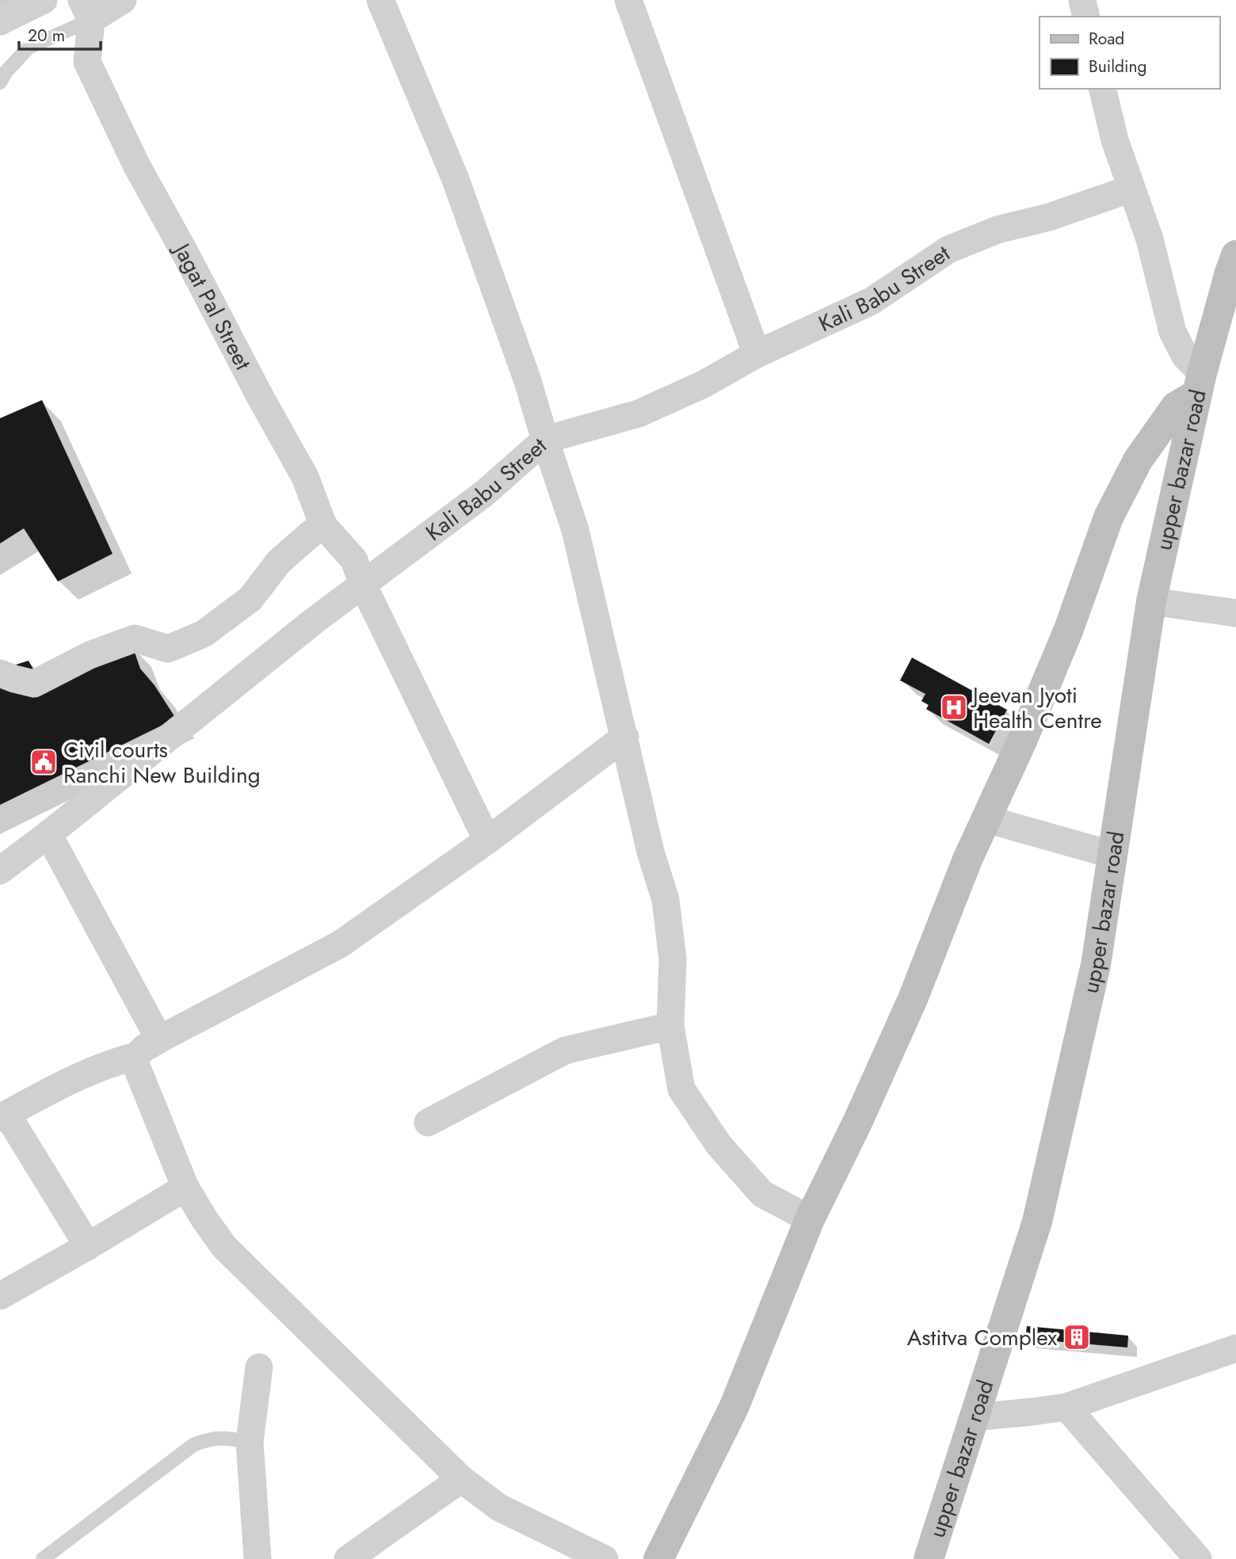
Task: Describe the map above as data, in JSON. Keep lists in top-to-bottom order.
{
  "streets": {
    "main road": ["upper bazar road"],
    "street": ["Kali Babu Street", "Jagat Pal Street"]
  },
  "crossings": [
    ["Kali Babu Street", "Jagat Pal Street"]
  ],
  "places": {
    "hospital": ["Jeevan Jyoti Health Centre"],
    "public building": ["Civil courts Ranchi New Building"],
    "building": ["Astitva Complex"]
  },
  "legend": ["Road", "Building"],
  "scale_bar": "20 m"
}
